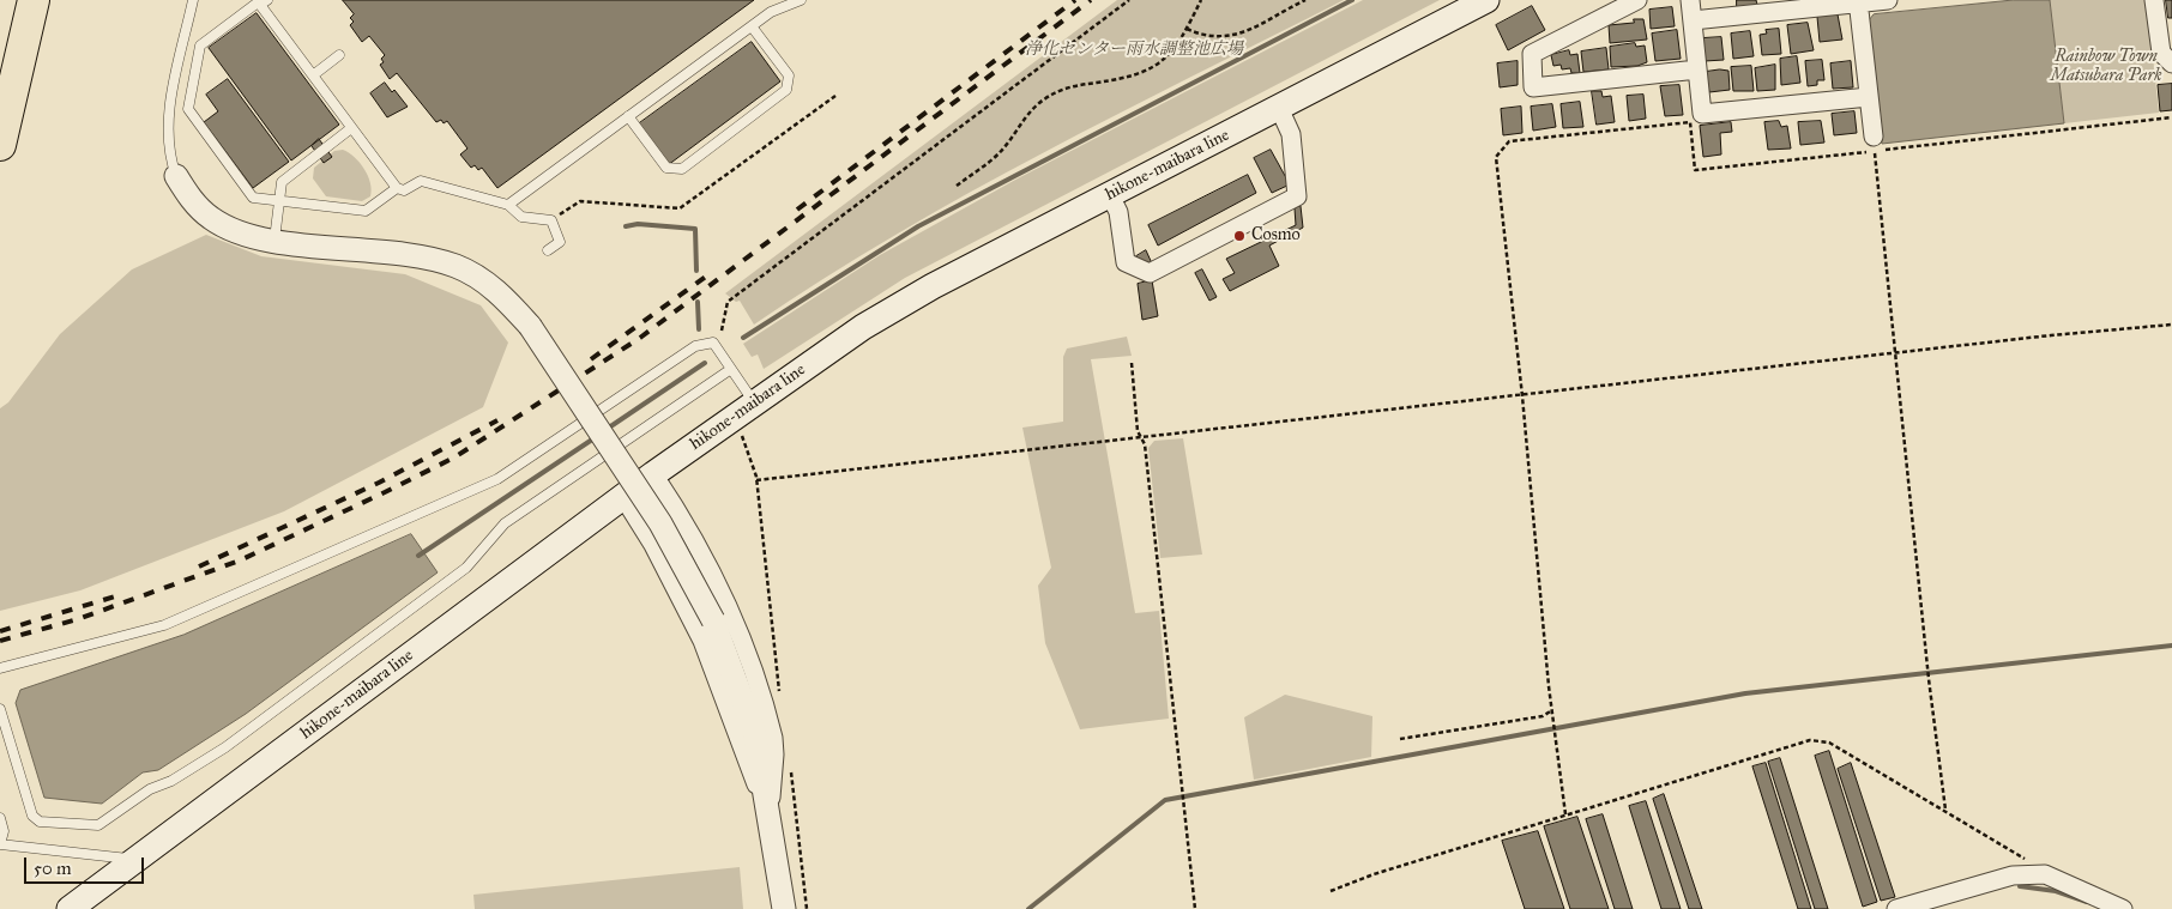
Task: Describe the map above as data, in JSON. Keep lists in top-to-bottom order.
{
  "streets": {
    "main road": ["hikone-maibara line"]
  },
  "parks": ["浄化センター雨水調整池広場", "Rainbow Town Matsubara Park"],
  "places": ["Cosmo"],
  "scale_bar": "50 m"
}
